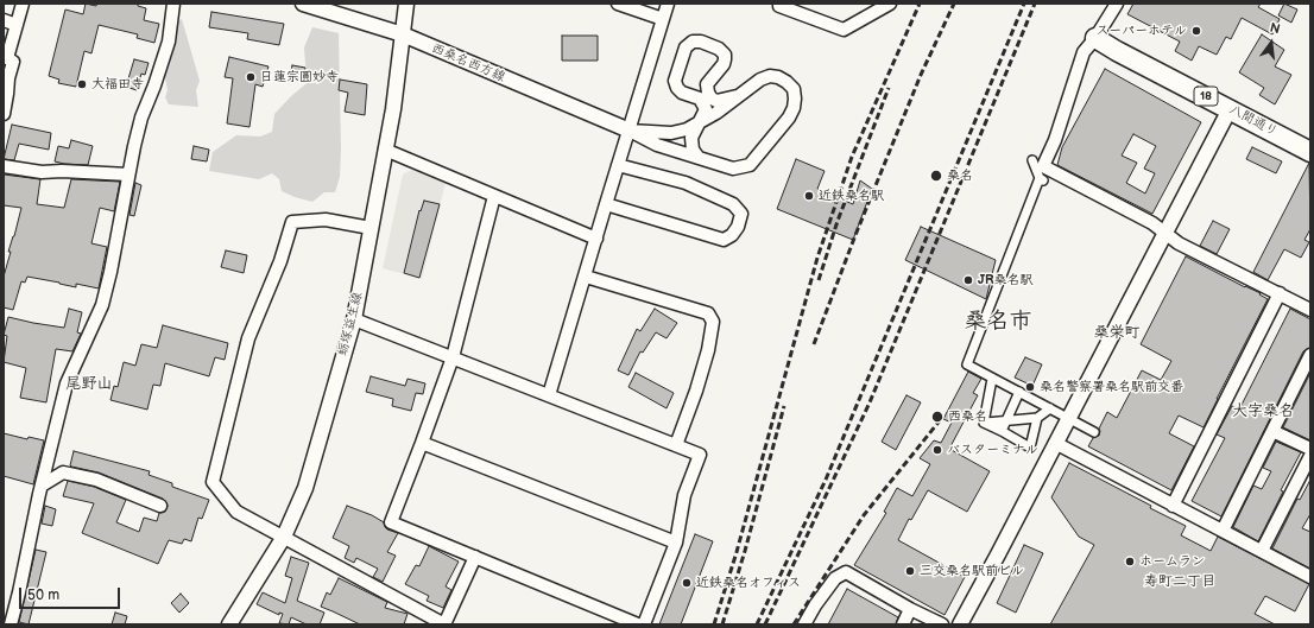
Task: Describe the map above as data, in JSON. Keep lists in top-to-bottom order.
{
  "streets": {
    "main road": ["18", "八間通り"],
    "street": ["西桑名西方線", "蛎塚益生線"]
  },
  "crossings": [
    ["西桑名西方線", "蛎塚益生線"]
  ],
  "districts": [
    "桑名市",
    "桑栄町",
    "尾野山",
    "大字桑名",
    "寿町二丁目"
  ],
  "places": [
    "スーパーホテル",
    "日蓮宗圓妙寺",
    "大福田寺",
    "桑名",
    "近鉄桑名駅",
    "JR桑名駅",
    "桑名警察署桑名駅前交番",
    "西桑名",
    "バスターミナル",
    "ホームラン",
    "三交桑名駅前ビル",
    "近鉄桑名オフィス"
  ],
  "scale_bar": "50 m",
  "north": "top"
}
